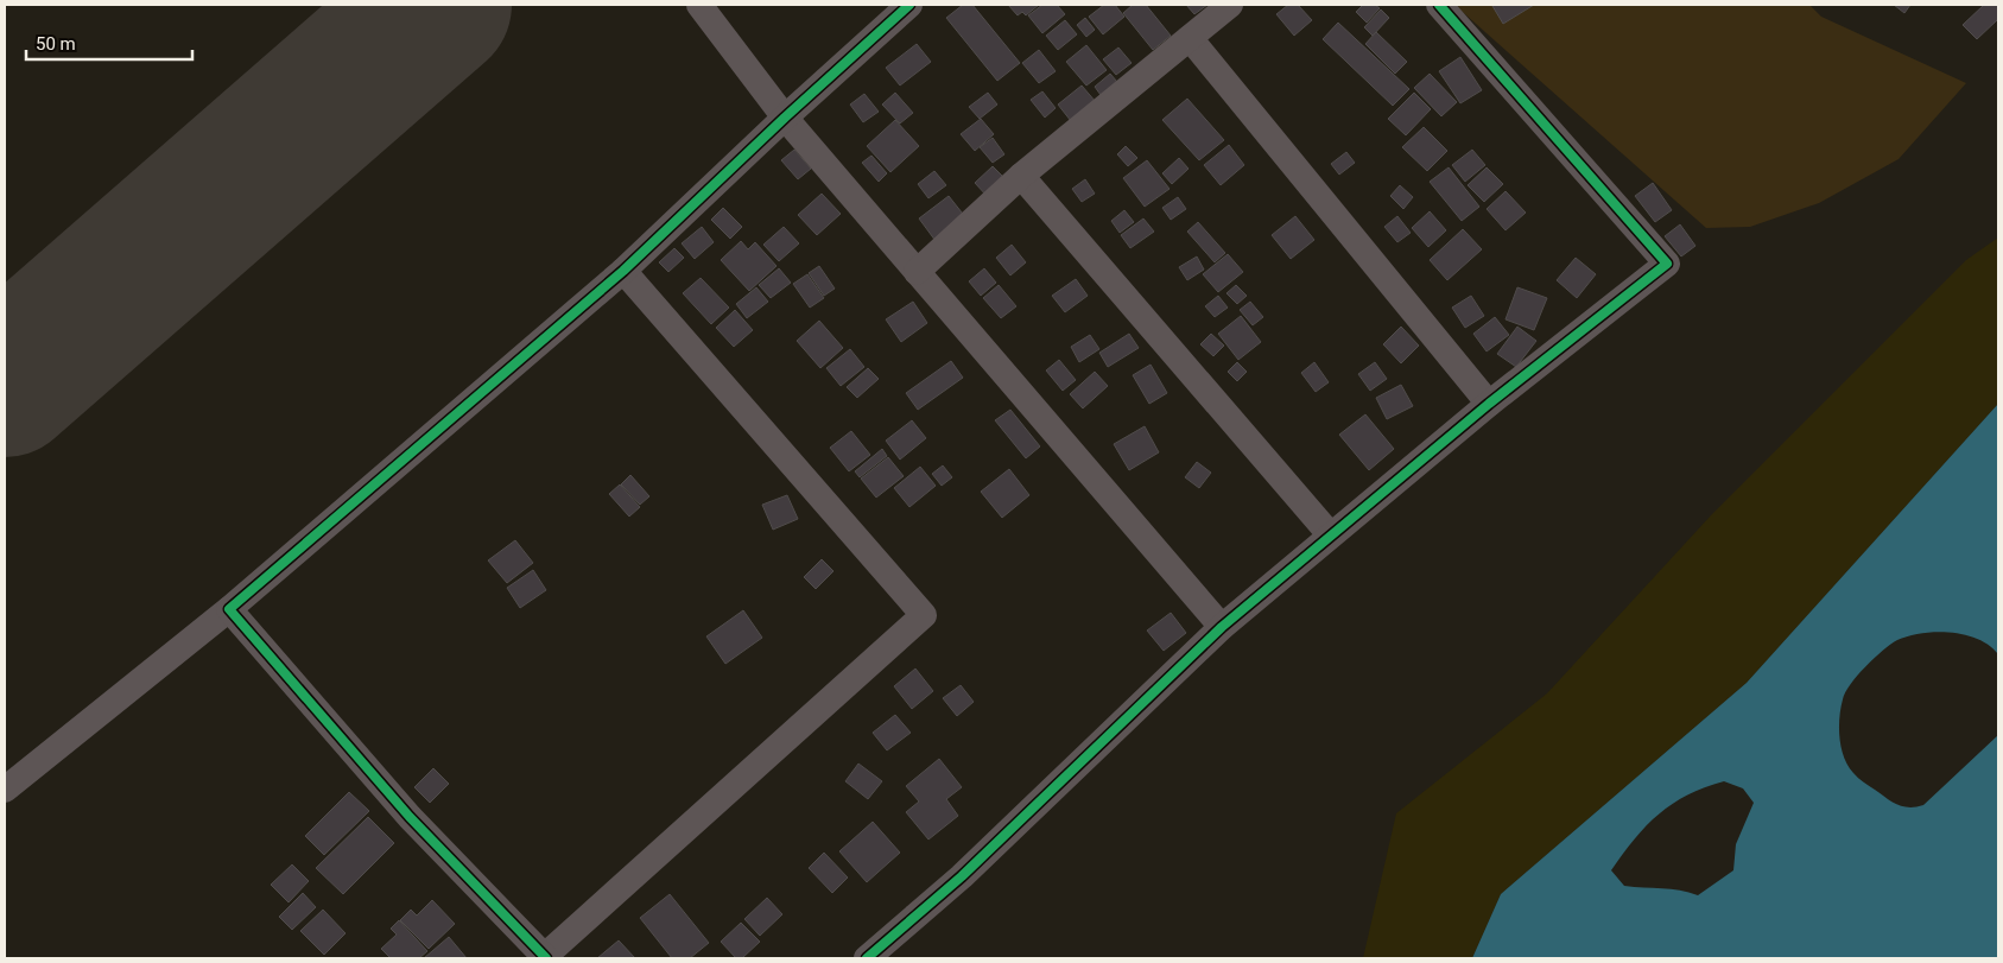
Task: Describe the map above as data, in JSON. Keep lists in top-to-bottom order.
{
  "scale_bar": "50 m"
}
